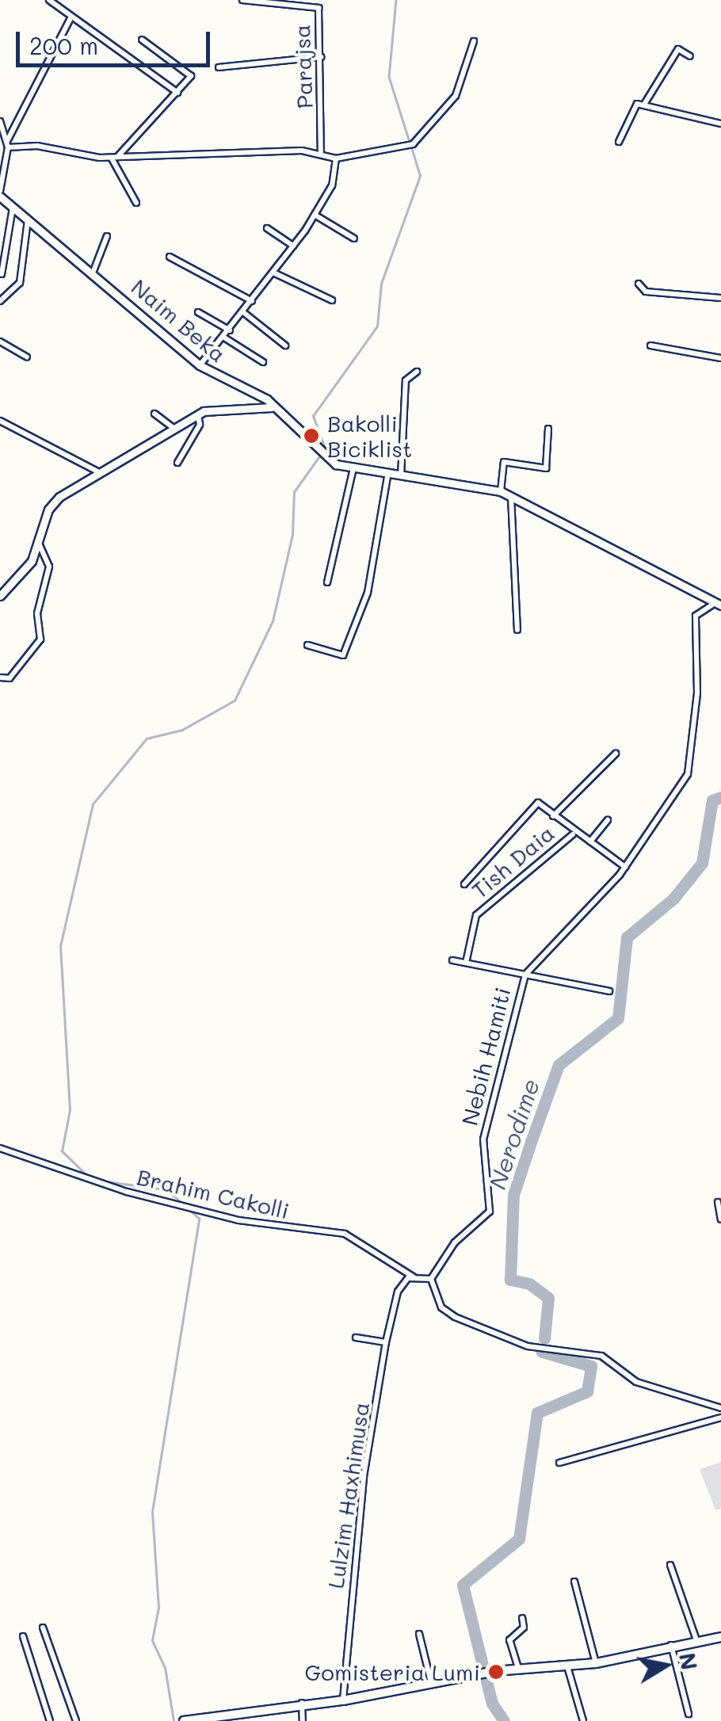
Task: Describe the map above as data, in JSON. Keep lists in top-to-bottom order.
{
  "streets": {
    "street": [
      "Parajsa",
      "Naim Beka",
      "Tish Daia",
      "Nebih Hamiti",
      "Brahim Cakolli",
      "Lulzim Haxhimusa"
    ]
  },
  "crossings": [
    ["Naim Beka", "Nebih Hamiti"],
    ["Brahim Cakolli", "Lulzim Haxhimusa"]
  ],
  "water": ["Nerodime"],
  "places": ["Bakolli Biciklist", "Gomisteria Lumi"],
  "scale_bar": "200 m",
  "north": "right"
}
